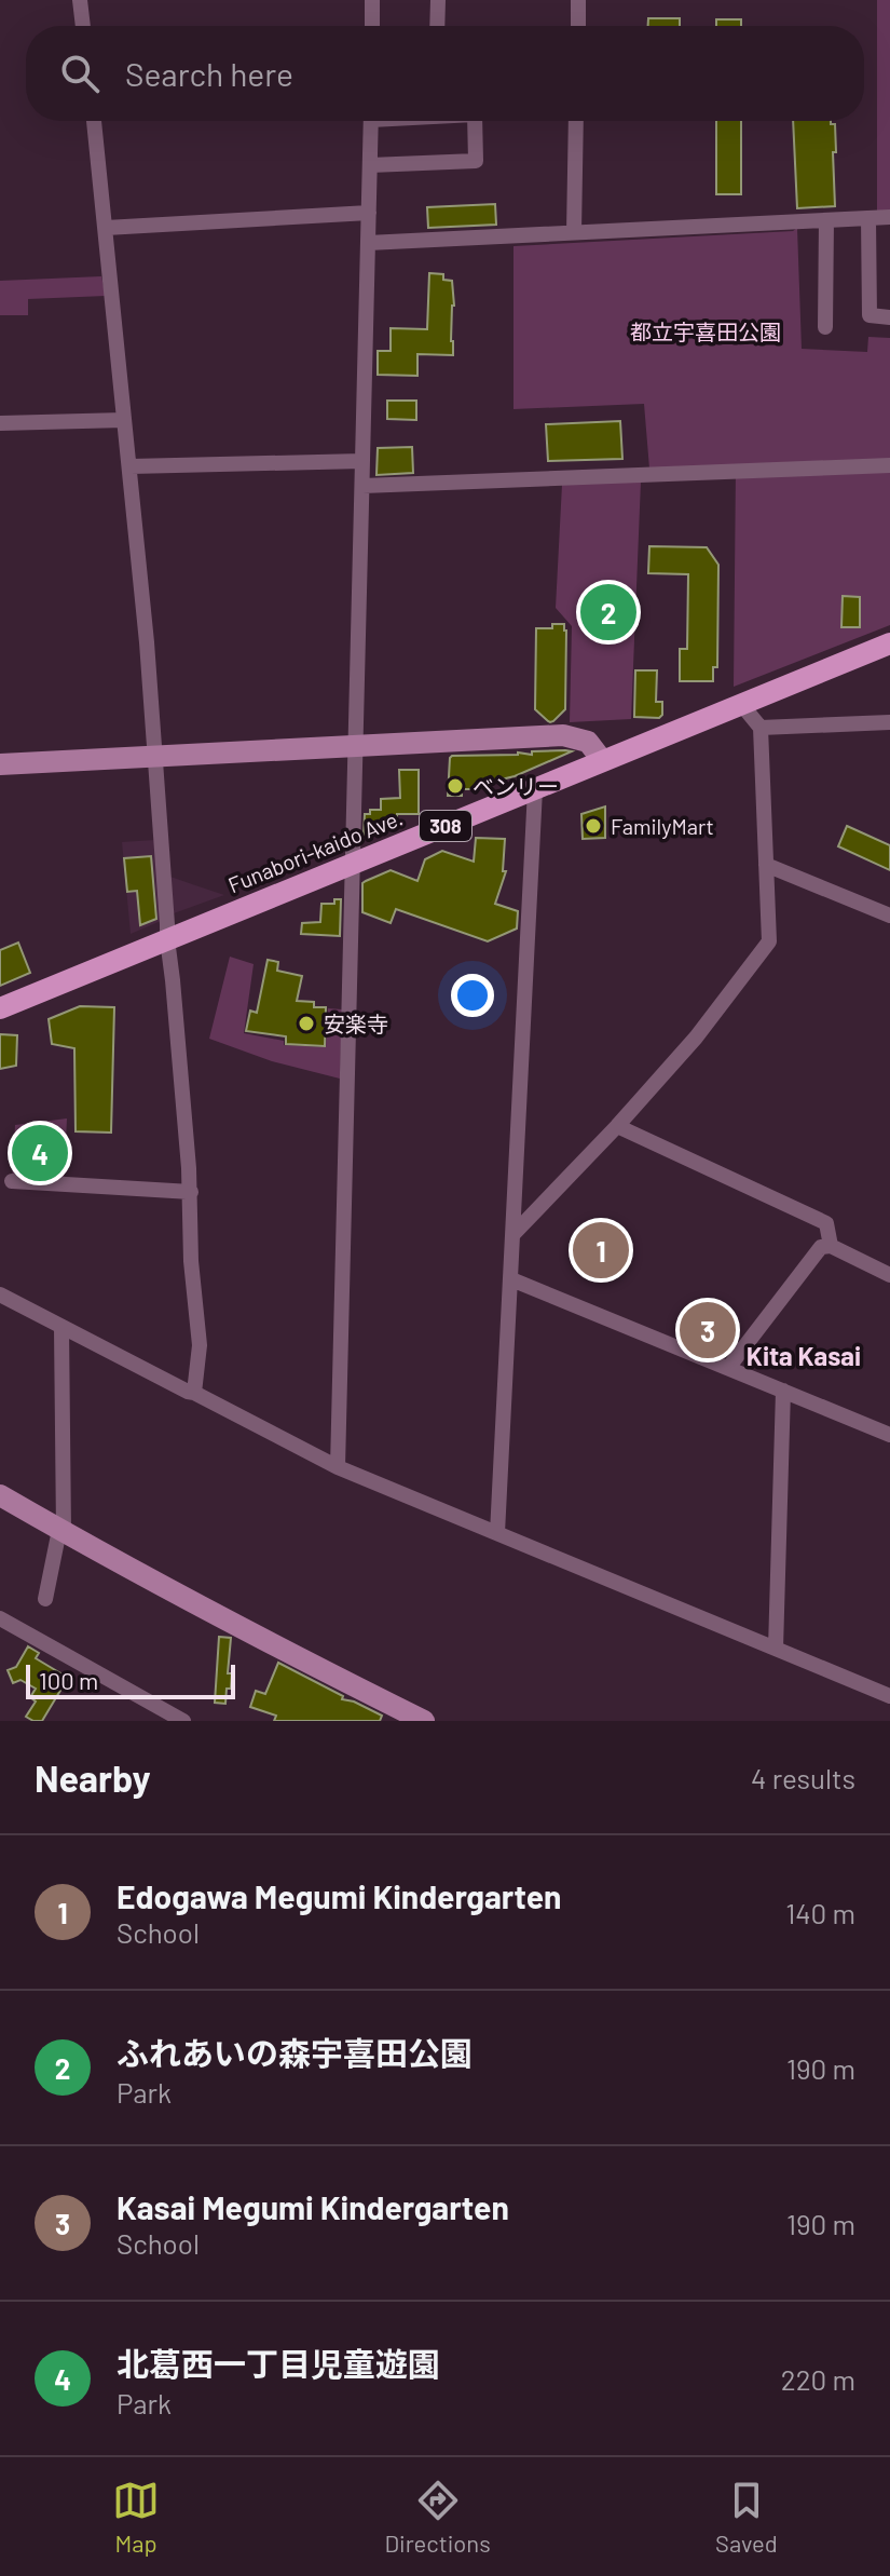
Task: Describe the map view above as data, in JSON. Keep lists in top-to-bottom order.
{
  "streets": {
    "main road": ["308", "Funabori-kaido Ave."]
  },
  "districts": ["Kita Kasai"],
  "parks": ["都立宇喜田公園"],
  "places": ["ベンリー", "FamilyMart", "安楽寺"],
  "scale_bar": "100 m",
  "page": {
    "search": "Search here",
    "pins": [
      "2",
      "4",
      "1",
      "3"
    ],
    "scale": "100 m",
    "heading": ["Nearby", "4 results"],
    "list": [
      {
        "mark": "1",
        "name": "Edogawa Megumi Kindergarten",
        "note": "School",
        "value": "140 m"
      },
      {
        "mark": "2",
        "name": "ふれあいの森宇喜田公園",
        "note": "Park",
        "value": "190 m"
      },
      {
        "mark": "3",
        "name": "Kasai Megumi Kindergarten",
        "note": "School",
        "value": "190 m"
      },
      {
        "mark": "4",
        "name": "北葛西一丁目児童遊園",
        "note": "Park",
        "value": "220 m"
      }
    ],
    "nav": ["Map", "Directions", "Saved"]
  }
}
